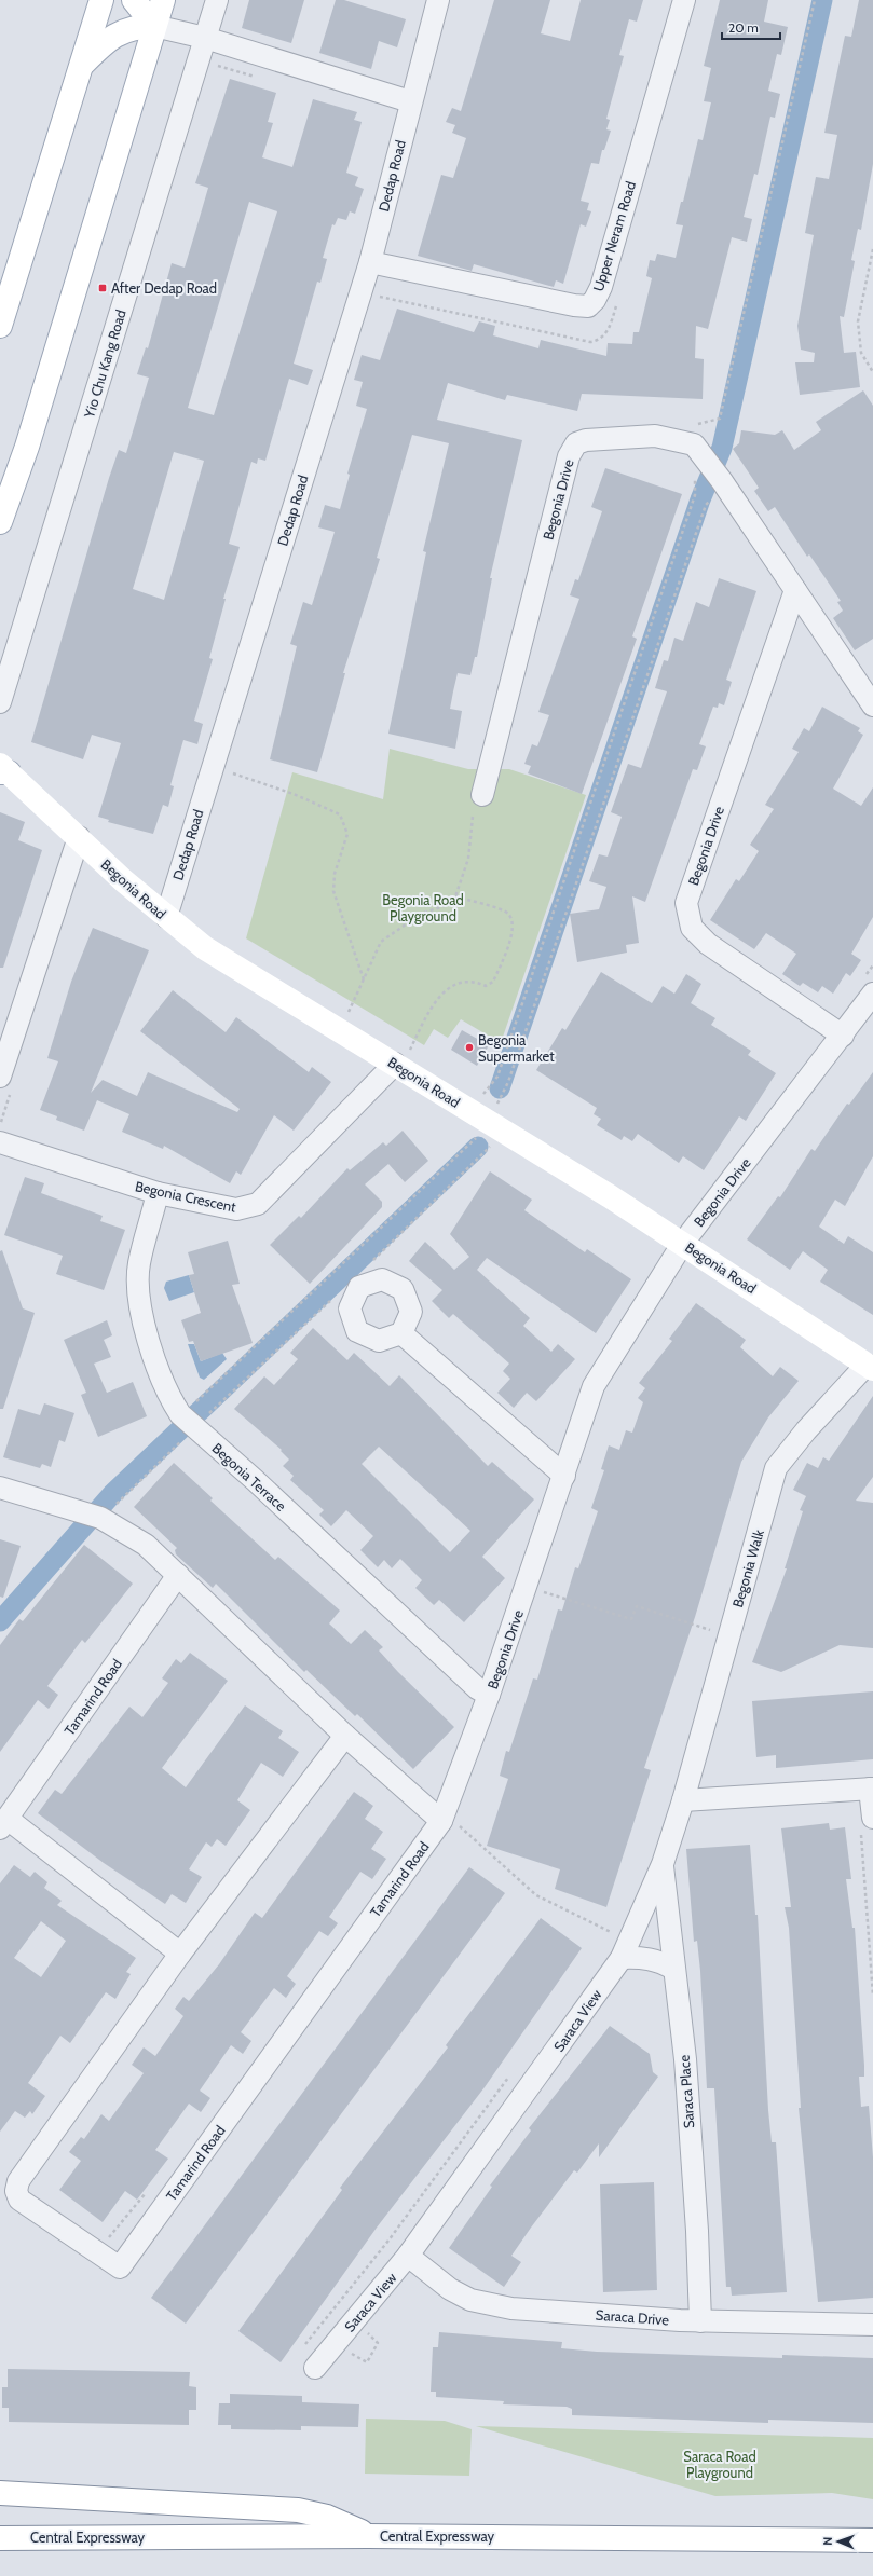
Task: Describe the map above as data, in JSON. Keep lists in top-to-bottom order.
{
  "streets": {
    "main road": ["Begonia Road", "Central Expressway"],
    "street": [
      "Dedap Road",
      "Upper Neram Road",
      "Yio Chu Kang Road",
      "Begonia Drive",
      "Begonia Crescent",
      "Begonia Terrace",
      "Begonia Walk",
      "Tamarind Road",
      "Saraca View",
      "Saraca Place",
      "Saraca Drive"
    ]
  },
  "crossings": [
    ["Dedap Road", "Upper Neram Road"],
    ["Dedap Road", "Begonia Road"],
    ["Begonia Drive", "Begonia Road"],
    ["Begonia Drive", "Begonia Terrace"],
    ["Begonia Drive", "Tamarind Road"],
    ["Begonia Road", "Begonia Crescent"],
    ["Begonia Road", "Begonia Walk"],
    ["Begonia Crescent", "Begonia Terrace"],
    ["Begonia Walk", "Saraca View"],
    ["Saraca View", "Saraca Place"],
    ["Saraca View", "Saraca Drive"],
    ["Saraca Place", "Saraca Drive"]
  ],
  "parks": ["Begonia Road Playground", "Saraca Road Playground"],
  "places": {
    "transit": ["After Dedap Road"],
    "other": ["Begonia Supermarket"]
  },
  "scale_bar": "20 m",
  "north": "left"
}
